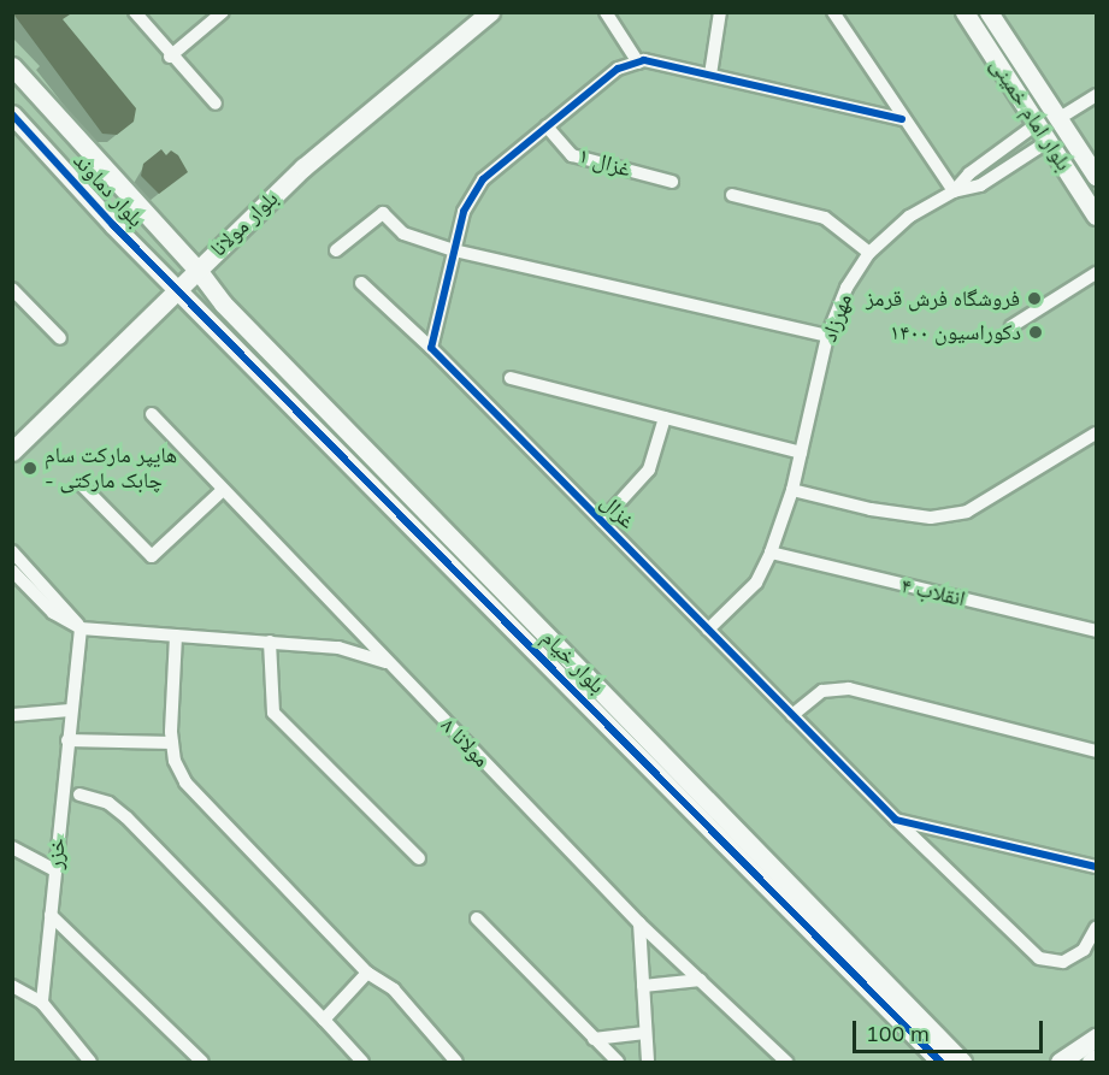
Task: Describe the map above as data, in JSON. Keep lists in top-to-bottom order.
{
  "streets": {
    "street": [
      "بلوار امام خمینی",
      "غزال ۱",
      "بلوار دماوند",
      "بلوار مولانا",
      "مهرزاد",
      "غزال",
      "انقلاب ۴",
      "بلوار خیام",
      "مولانا ۸",
      "خزر"
    ]
  },
  "crossings": [
    ["بلوار دماوند", "بلوار مولانا"],
    ["بلوار دماوند", "بلوار خیام"],
    ["بلوار مولانا", "بلوار خیام"],
    ["مهرزاد", "غزال"],
    ["مهرزاد", "انقلاب ۴"]
  ],
  "places": ["فروشگاه فرش قرمز", "دکوراسیون ۱۴۰۰", "هایپر مارکت سام - چابک مارکتی"],
  "scale_bar": "100 m"
}
